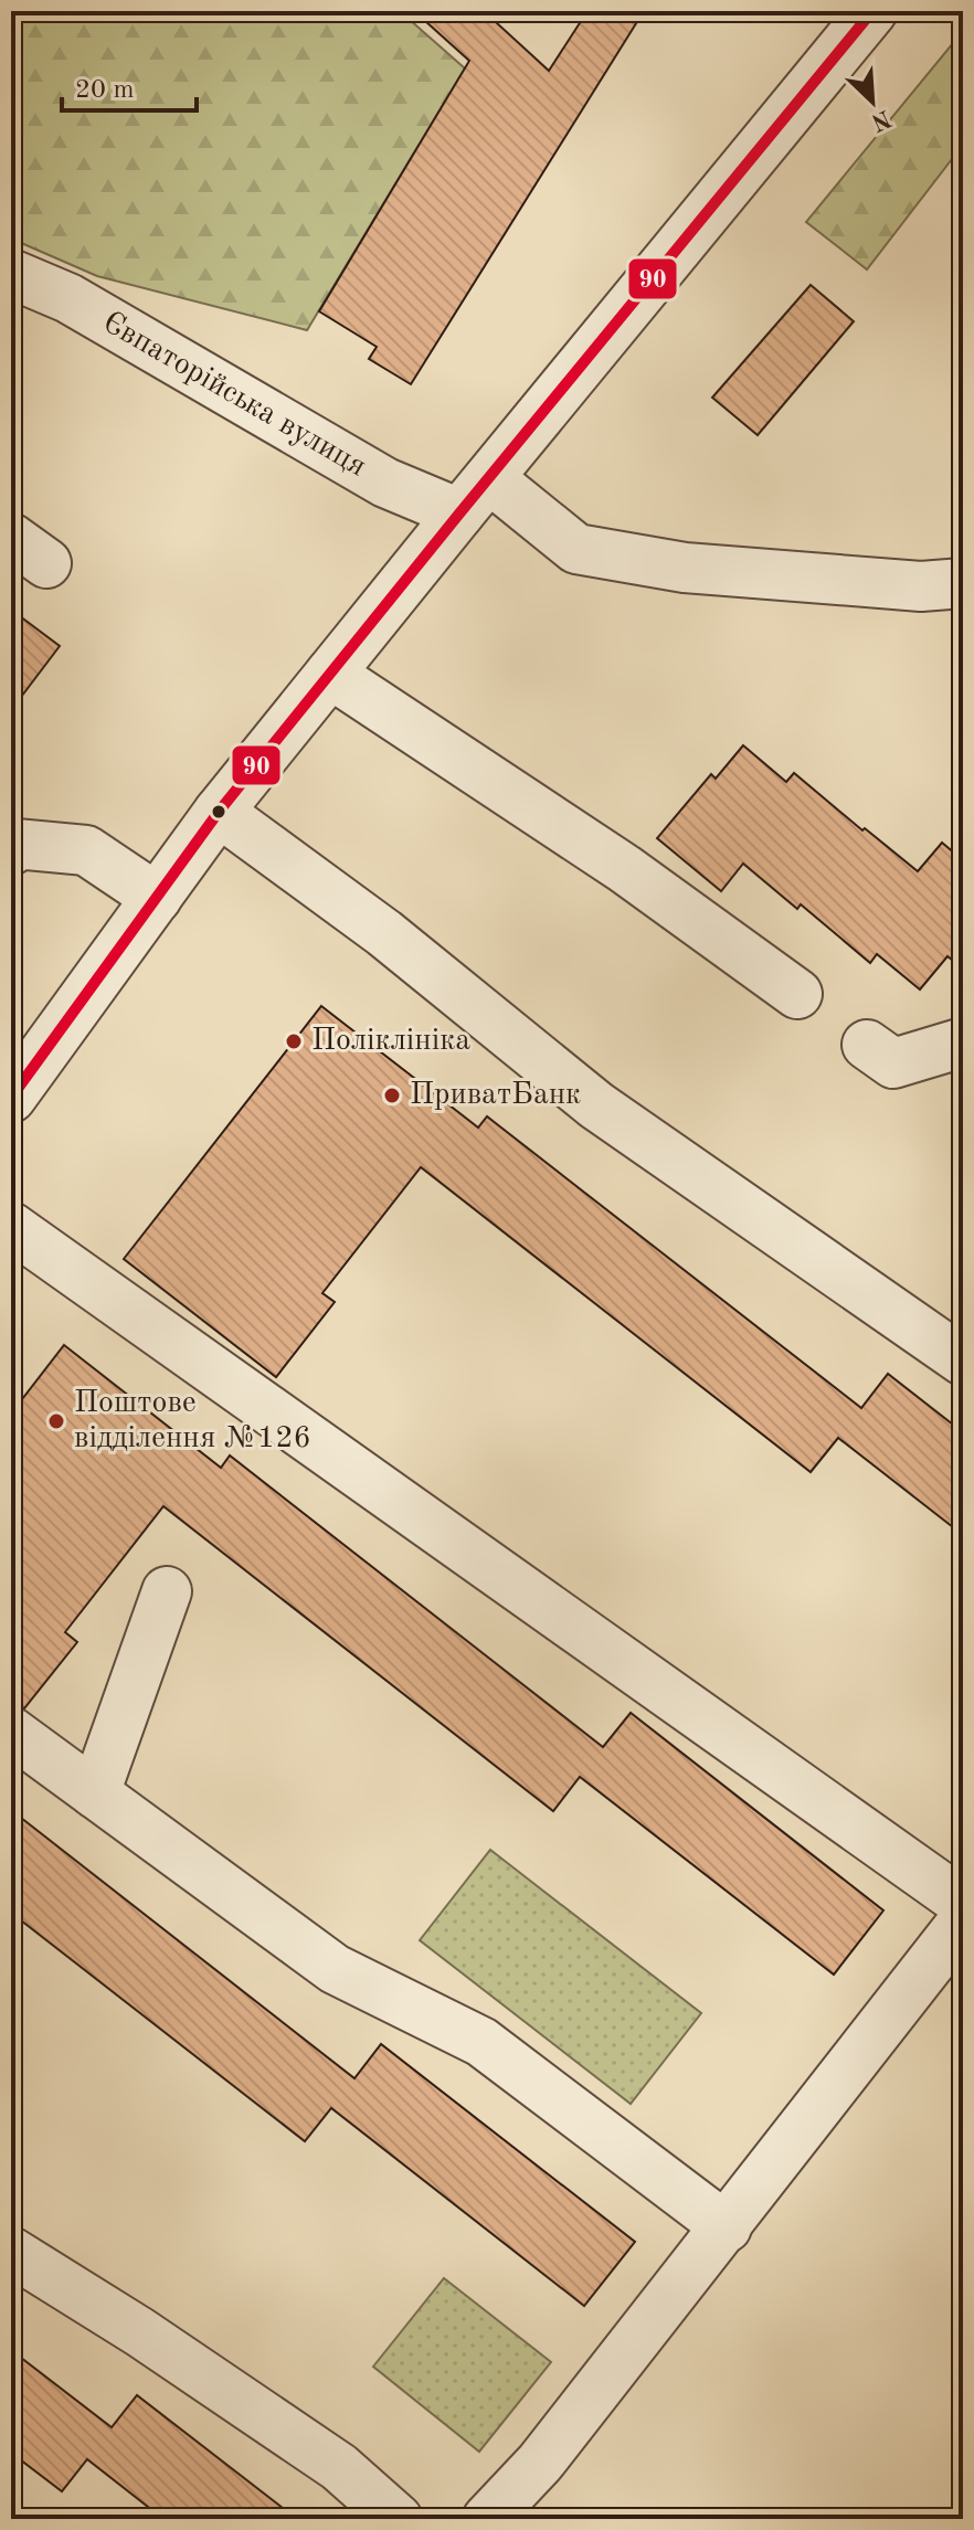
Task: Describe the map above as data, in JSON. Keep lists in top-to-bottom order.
{
  "streets": {
    "street": ["Євпаторійська вулиця"]
  },
  "places": ["Поліклініка", "ПриватБанк", "Поштове відділення №126"],
  "lines": ["transit line 90"],
  "scale_bar": "20 m",
  "north": "bottom right"
}
